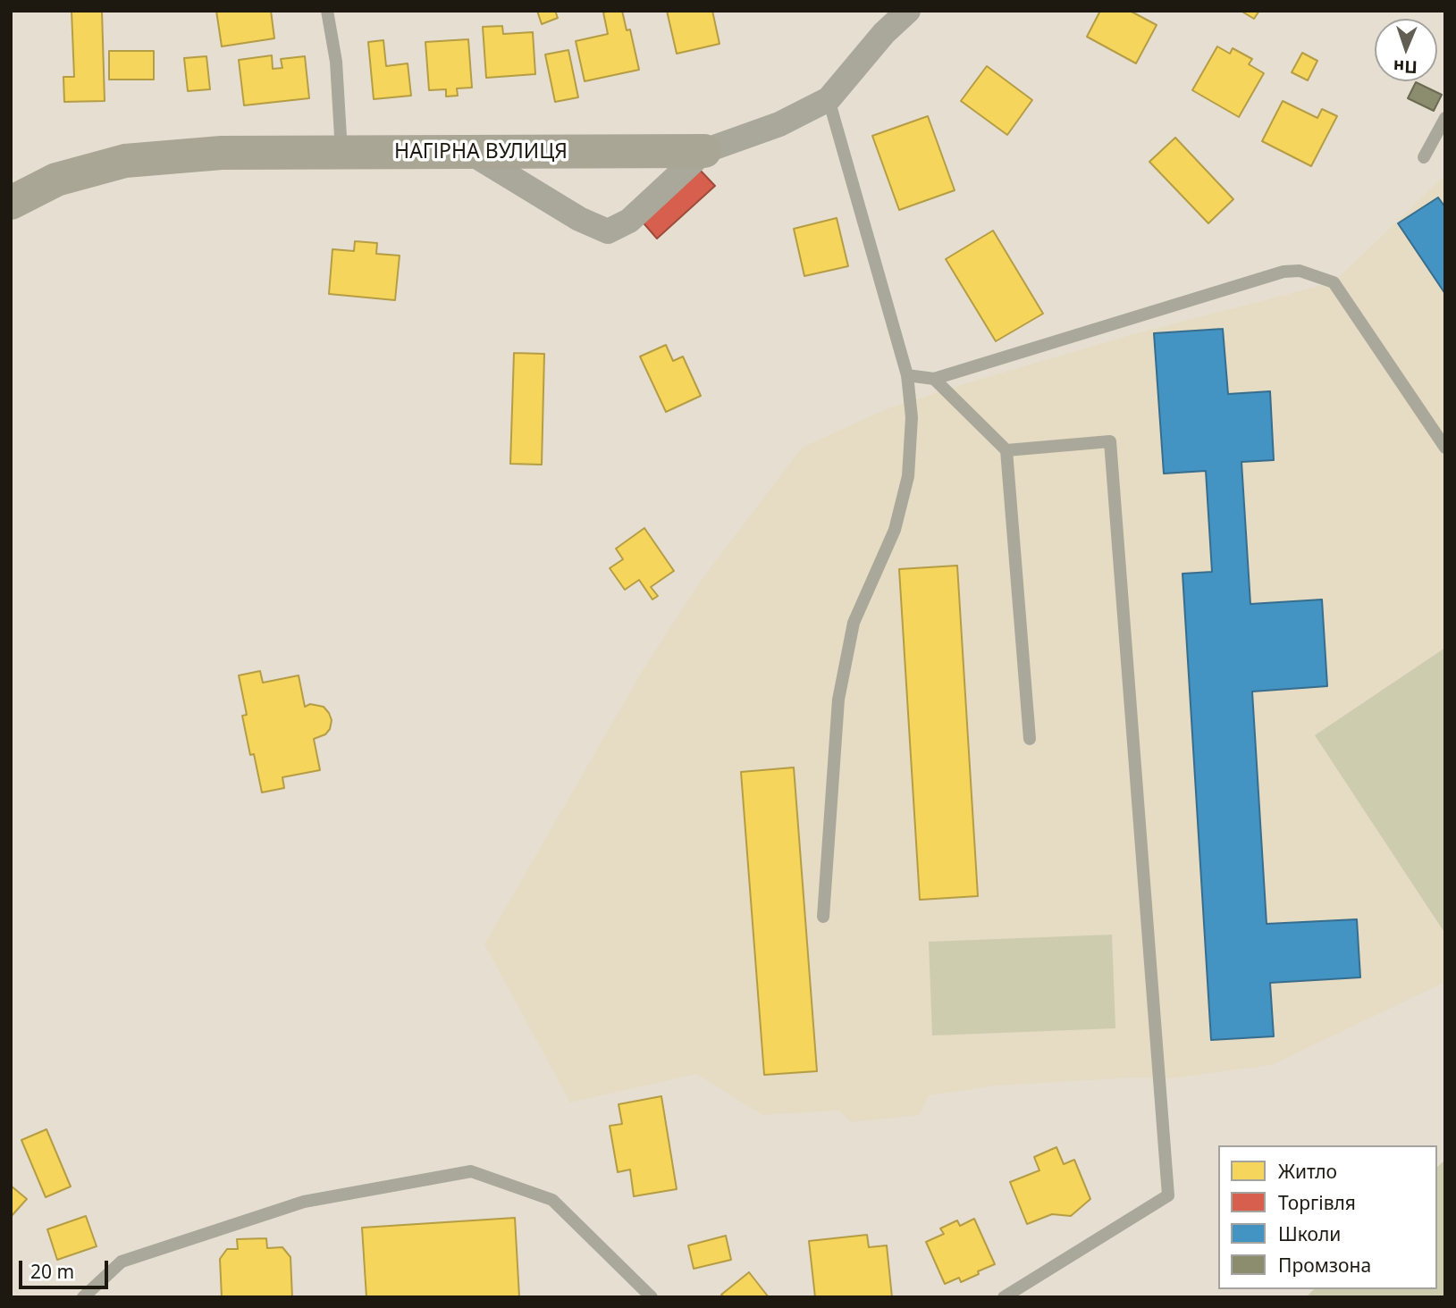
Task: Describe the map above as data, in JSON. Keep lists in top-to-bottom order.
{
  "streets": {
    "street": ["НАГІРНА ВУЛИЦЯ"]
  },
  "legend": [
    "Житло",
    "Торгівля",
    "Школи",
    "Промзона"
  ],
  "scale_bar": "20 m",
  "north": "bottom"
}
